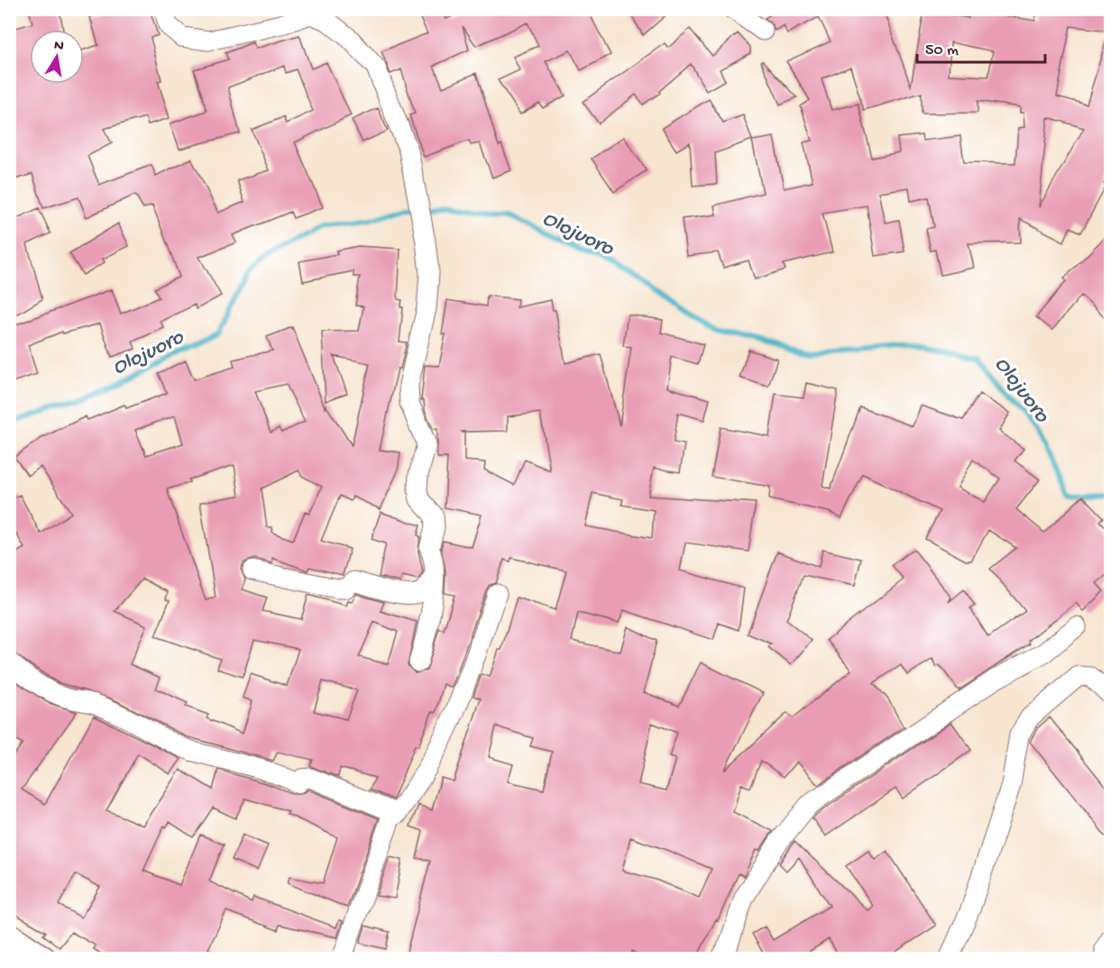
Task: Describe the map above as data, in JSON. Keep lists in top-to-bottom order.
{
  "water": ["Olojuoro"],
  "scale_bar": "50 m",
  "north": "top"
}
